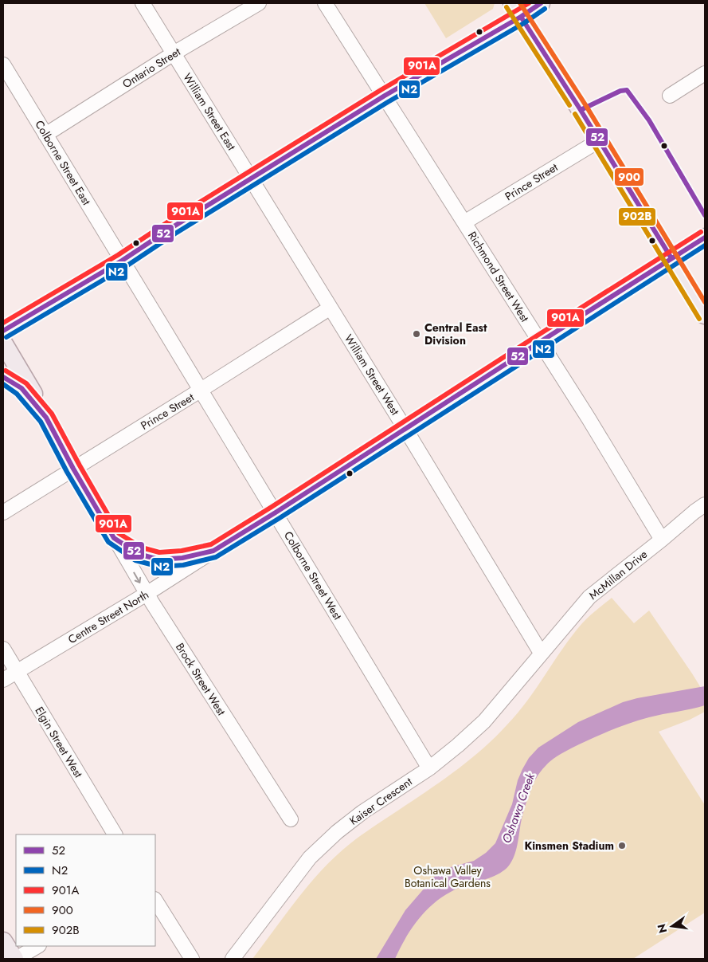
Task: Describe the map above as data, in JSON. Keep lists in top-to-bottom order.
{
  "streets": {
    "main road": ["Centre Street North", "Brock Street West"],
    "street": [
      "Ontario Street",
      "William Street East",
      "Colborne Street East",
      "Prince Street",
      "Richmond Street West",
      "William Street West",
      "McMillan Drive",
      "Colborne Street West",
      "Elgin Street West",
      "Kaiser Crescent"
    ]
  },
  "crossings": [
    ["Ontario Street", "William Street East"],
    ["Ontario Street", "Colborne Street East"],
    ["William Street East", "William Street West"],
    ["Colborne Street East", "Colborne Street West"],
    ["Prince Street", "Richmond Street West"],
    ["Prince Street", "William Street West"],
    ["Prince Street", "Colborne Street West"],
    ["Prince Street", "Brock Street West"],
    ["Richmond Street West", "McMillan Drive"],
    ["Richmond Street West", "Centre Street North"],
    ["William Street West", "McMillan Drive"],
    ["William Street West", "Centre Street North"],
    ["William Street West", "Kaiser Crescent"],
    ["McMillan Drive", "Kaiser Crescent"],
    ["Colborne Street West", "Centre Street North"],
    ["Colborne Street West", "Kaiser Crescent"],
    ["Centre Street North", "Brock Street West"],
    ["Centre Street North", "Elgin Street West"]
  ],
  "water": ["Oshawa Creek"],
  "parks": ["Oshawa Valley Botanical Gardens"],
  "places": ["Central East Division", "Kinsmen Stadium"],
  "lines": [
    "transit line 52",
    "transit line 901A",
    "transit line 900",
    "transit line 902B",
    "transit line N2"
  ],
  "legend": [
    "52",
    "N2",
    "901A",
    "900",
    "902B"
  ],
  "north": "left"
}
